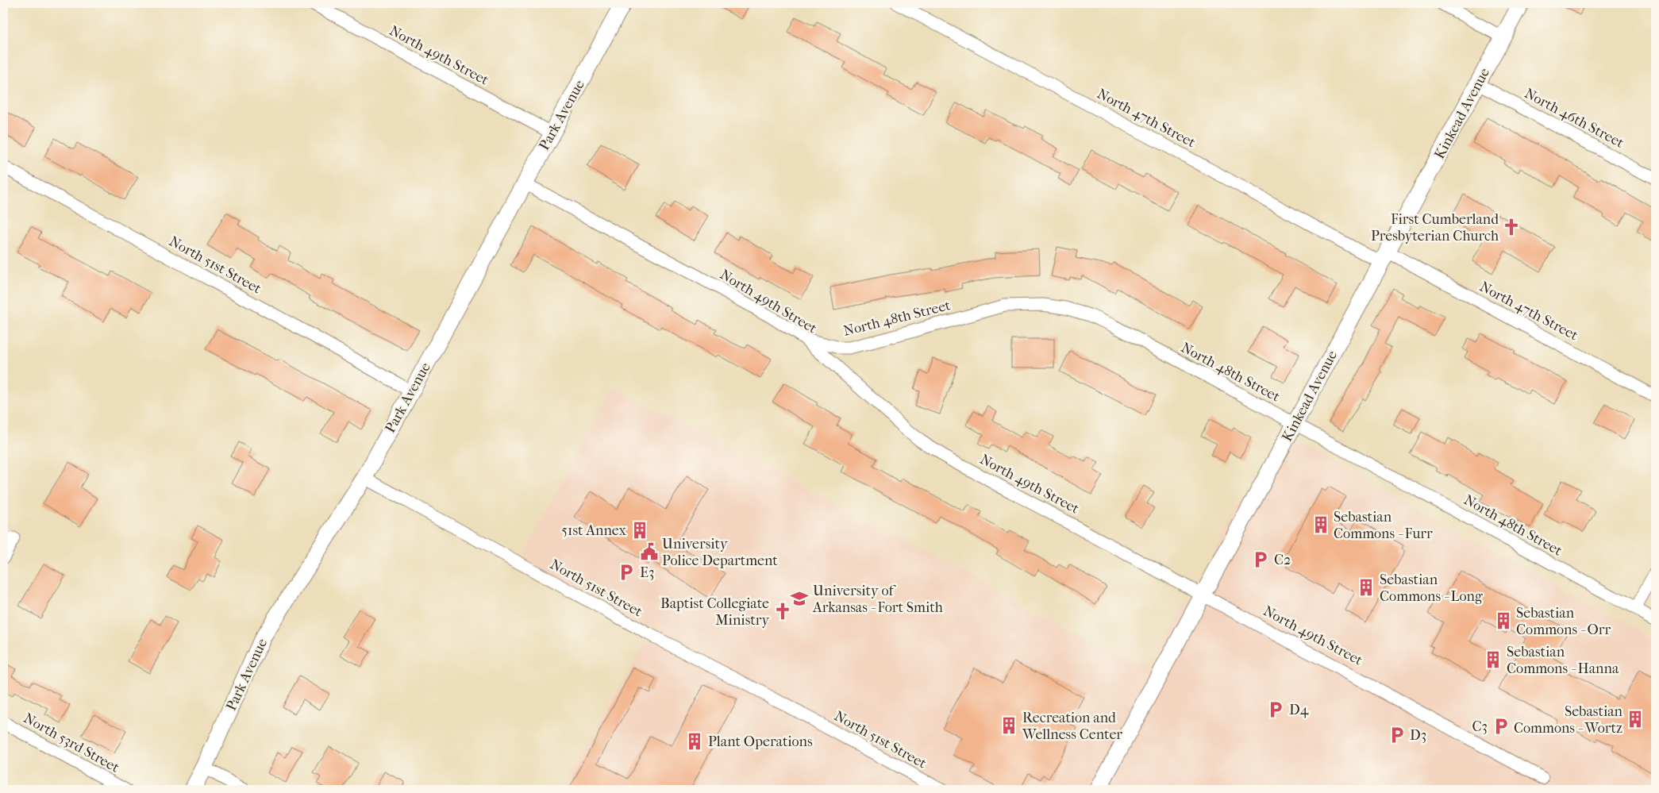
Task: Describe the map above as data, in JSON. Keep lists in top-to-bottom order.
{
  "streets": {
    "street": [
      "North 49th Street",
      "Kinkead Avenue",
      "Park Avenue",
      "North 47th Street",
      "North 46th Street",
      "North 51st Street",
      "North 48th Street",
      "North 53rd Street"
    ]
  },
  "crossings": [
    ["North 49th Street", "Kinkead Avenue"],
    ["North 49th Street", "Park Avenue"],
    ["North 49th Street", "North 48th Street"],
    ["Kinkead Avenue", "North 47th Street"],
    ["Kinkead Avenue", "North 46th Street"],
    ["Kinkead Avenue", "North 48th Street"],
    ["Park Avenue", "North 51st Street"]
  ],
  "places": {
    "church": ["First Cumberland Presbyterian Church", "Baptist Collegiate Ministry"],
    "building": [
      "Sebastian Commons - Furr",
      "51st Annex",
      "Sebastian Commons - Long",
      "Sebastian Commons - Orr",
      "Sebastian Commons - Hanna",
      "Sebastian Commons - Wortz",
      "Recreation and Wellness Center",
      "Plant Operations"
    ],
    "public building": ["University Police Department"],
    "parking": [
      "C2",
      "E3",
      "D4",
      "C3",
      "D3"
    ],
    "school or university": ["University of Arkansas - Fort Smith"]
  }
}
